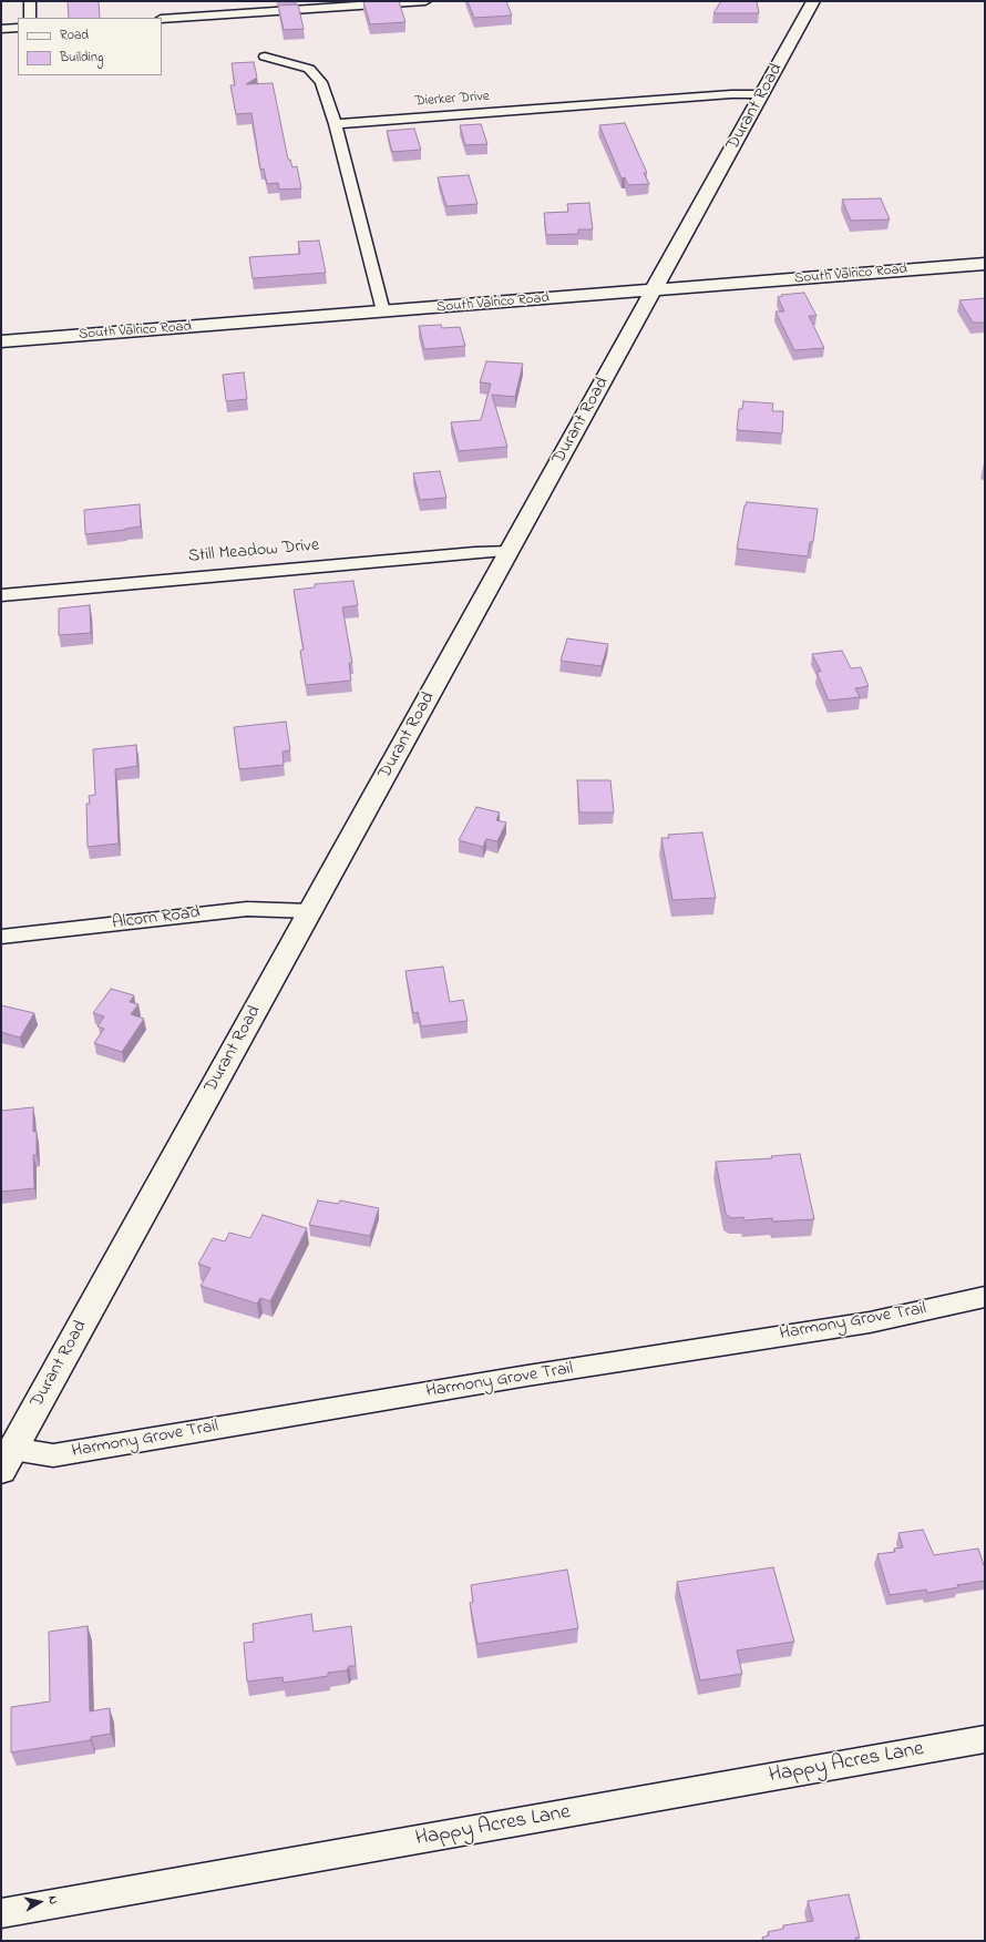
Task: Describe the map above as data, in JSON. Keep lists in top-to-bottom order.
{
  "streets": {
    "street": [
      "Dierker Drive",
      "Durant Road",
      "South Valrico Road",
      "Still Meadow Drive",
      "Alcorn Road",
      "Harmony Grove Trail",
      "Happy Acres Lane"
    ]
  },
  "crossings": [
    ["Dierker Drive", "Durant Road"],
    ["Durant Road", "South Valrico Road"],
    ["Durant Road", "Still Meadow Drive"],
    ["Durant Road", "Alcorn Road"],
    ["Durant Road", "Harmony Grove Trail"]
  ],
  "legend": ["Road", "Building"],
  "north": "right"
}
